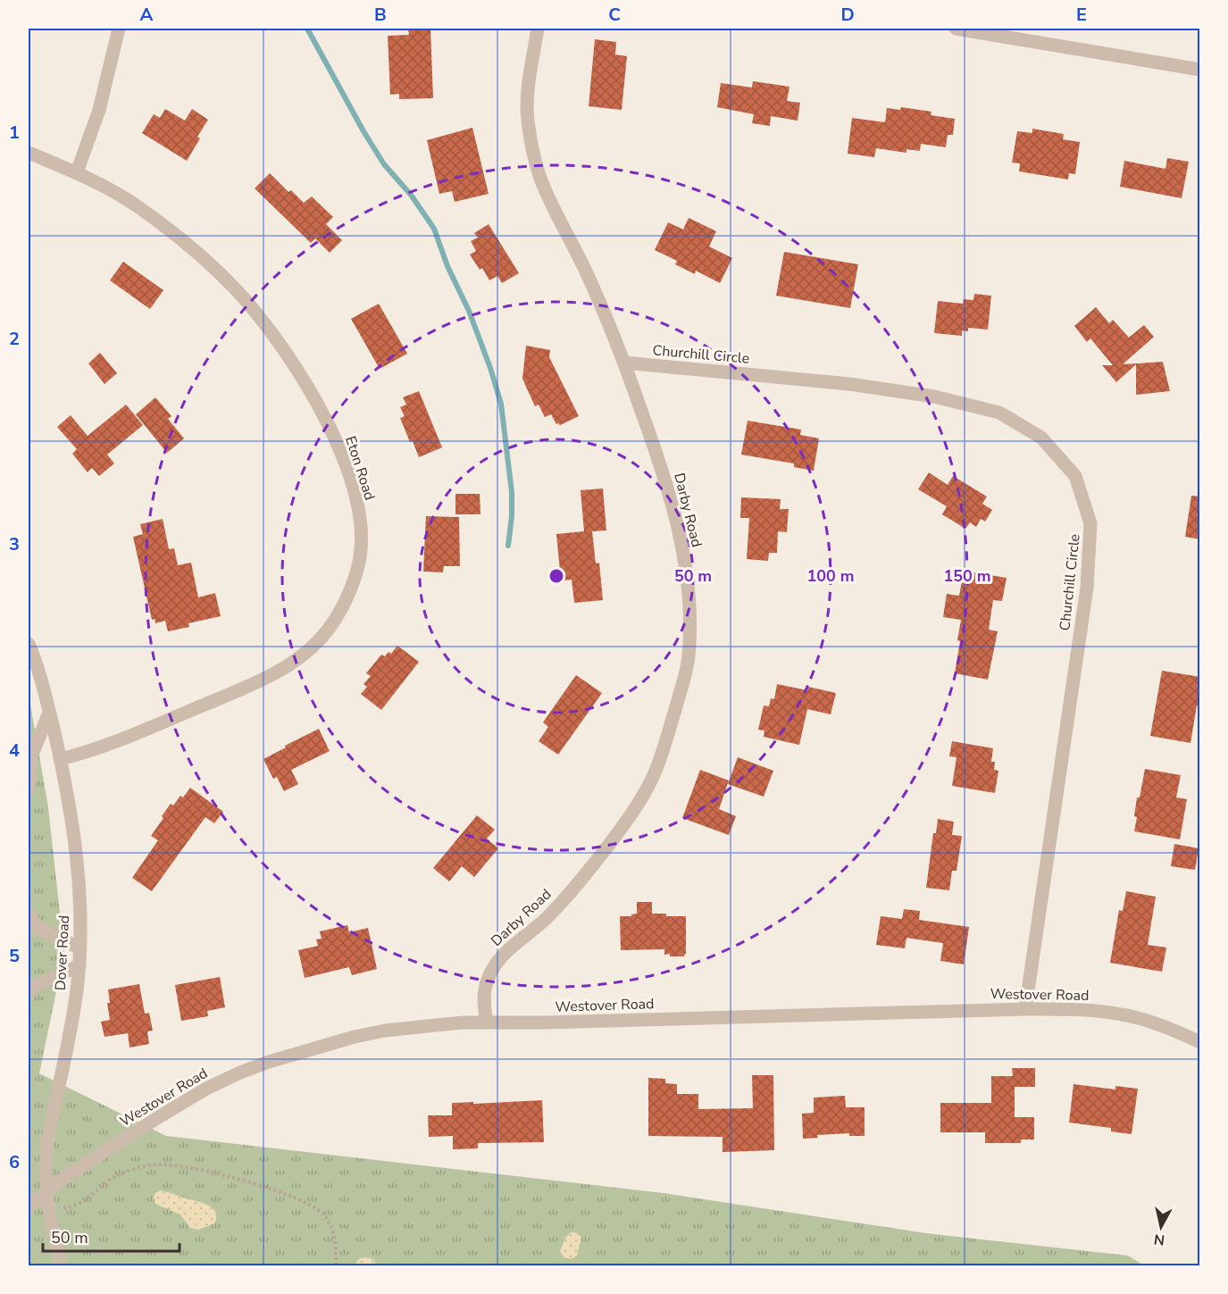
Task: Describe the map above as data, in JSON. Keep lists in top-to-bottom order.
{
  "streets": {
    "street": [
      "Churchill Circle",
      "Eton Road",
      "Darby Road",
      "Dover Road",
      "Westover Road"
    ]
  },
  "crossings": [
    ["Churchill Circle", "Darby Road"],
    ["Churchill Circle", "Westover Road"],
    ["Eton Road", "Dover Road"],
    ["Darby Road", "Westover Road"],
    ["Dover Road", "Westover Road"]
  ],
  "scale_bar": "50 m",
  "north": "bottom",
  "grid": {
    "columns": [
      "A",
      "B",
      "C",
      "D",
      "E"
    ],
    "rows": [
      "1",
      "2",
      "3",
      "4",
      "5",
      "6"
    ]
  },
  "rings": ["50 m", "100 m", "150 m"]
}
